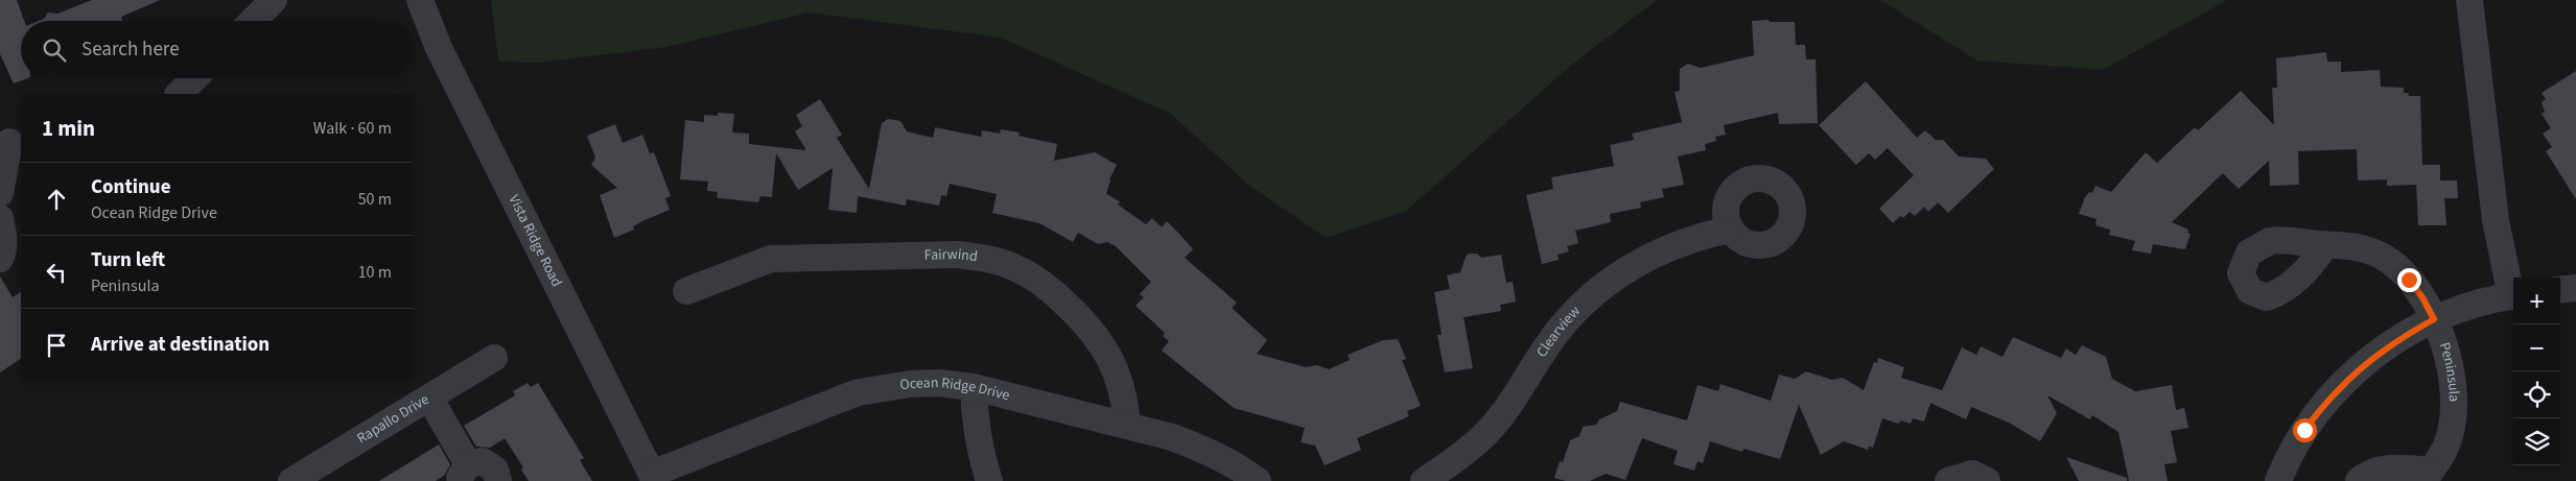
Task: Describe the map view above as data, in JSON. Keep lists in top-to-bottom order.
{
  "streets": {
    "street": [
      "Vista Ridge Road",
      "Fairwind",
      "Clearview",
      "Peninsula",
      "Ocean Ridge Drive",
      "Rapallo Drive"
    ]
  },
  "crossings": [
    ["Vista Ridge Road", "Ocean Ridge Drive"],
    ["Fairwind", "Ocean Ridge Drive"]
  ],
  "page": {
    "search": "Search here",
    "heading": ["1 min", "Walk · 60 m"],
    "list": [
      ["Continue", "Ocean Ridge Drive", "50 m"],
      ["Turn left", "Peninsula", "10 m"],
      "Arrive at destination"
    ],
    "map_buttons": ["+", "−"]
  }
}
